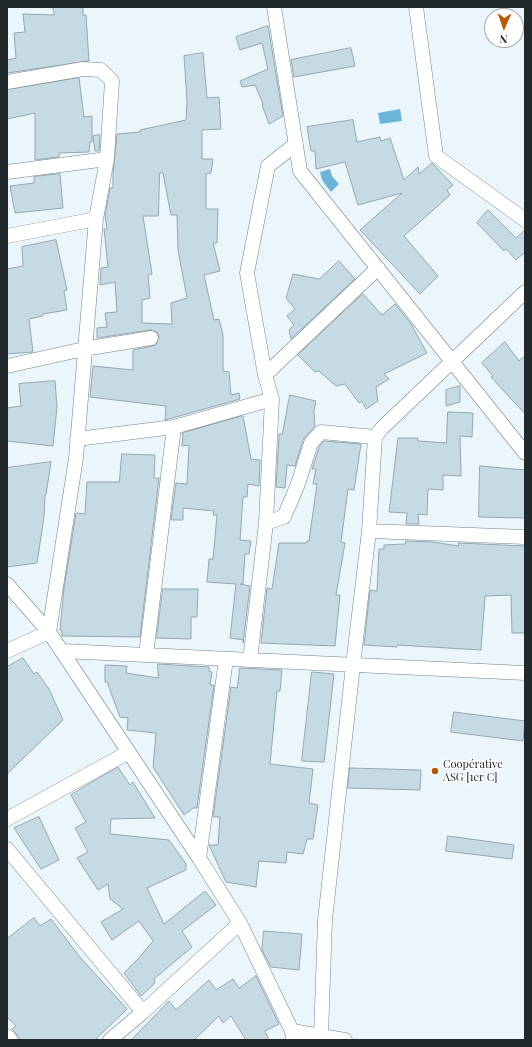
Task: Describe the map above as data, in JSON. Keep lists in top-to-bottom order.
{
  "places": ["Coopérative ASG [1er C]"],
  "north": "bottom"
}
